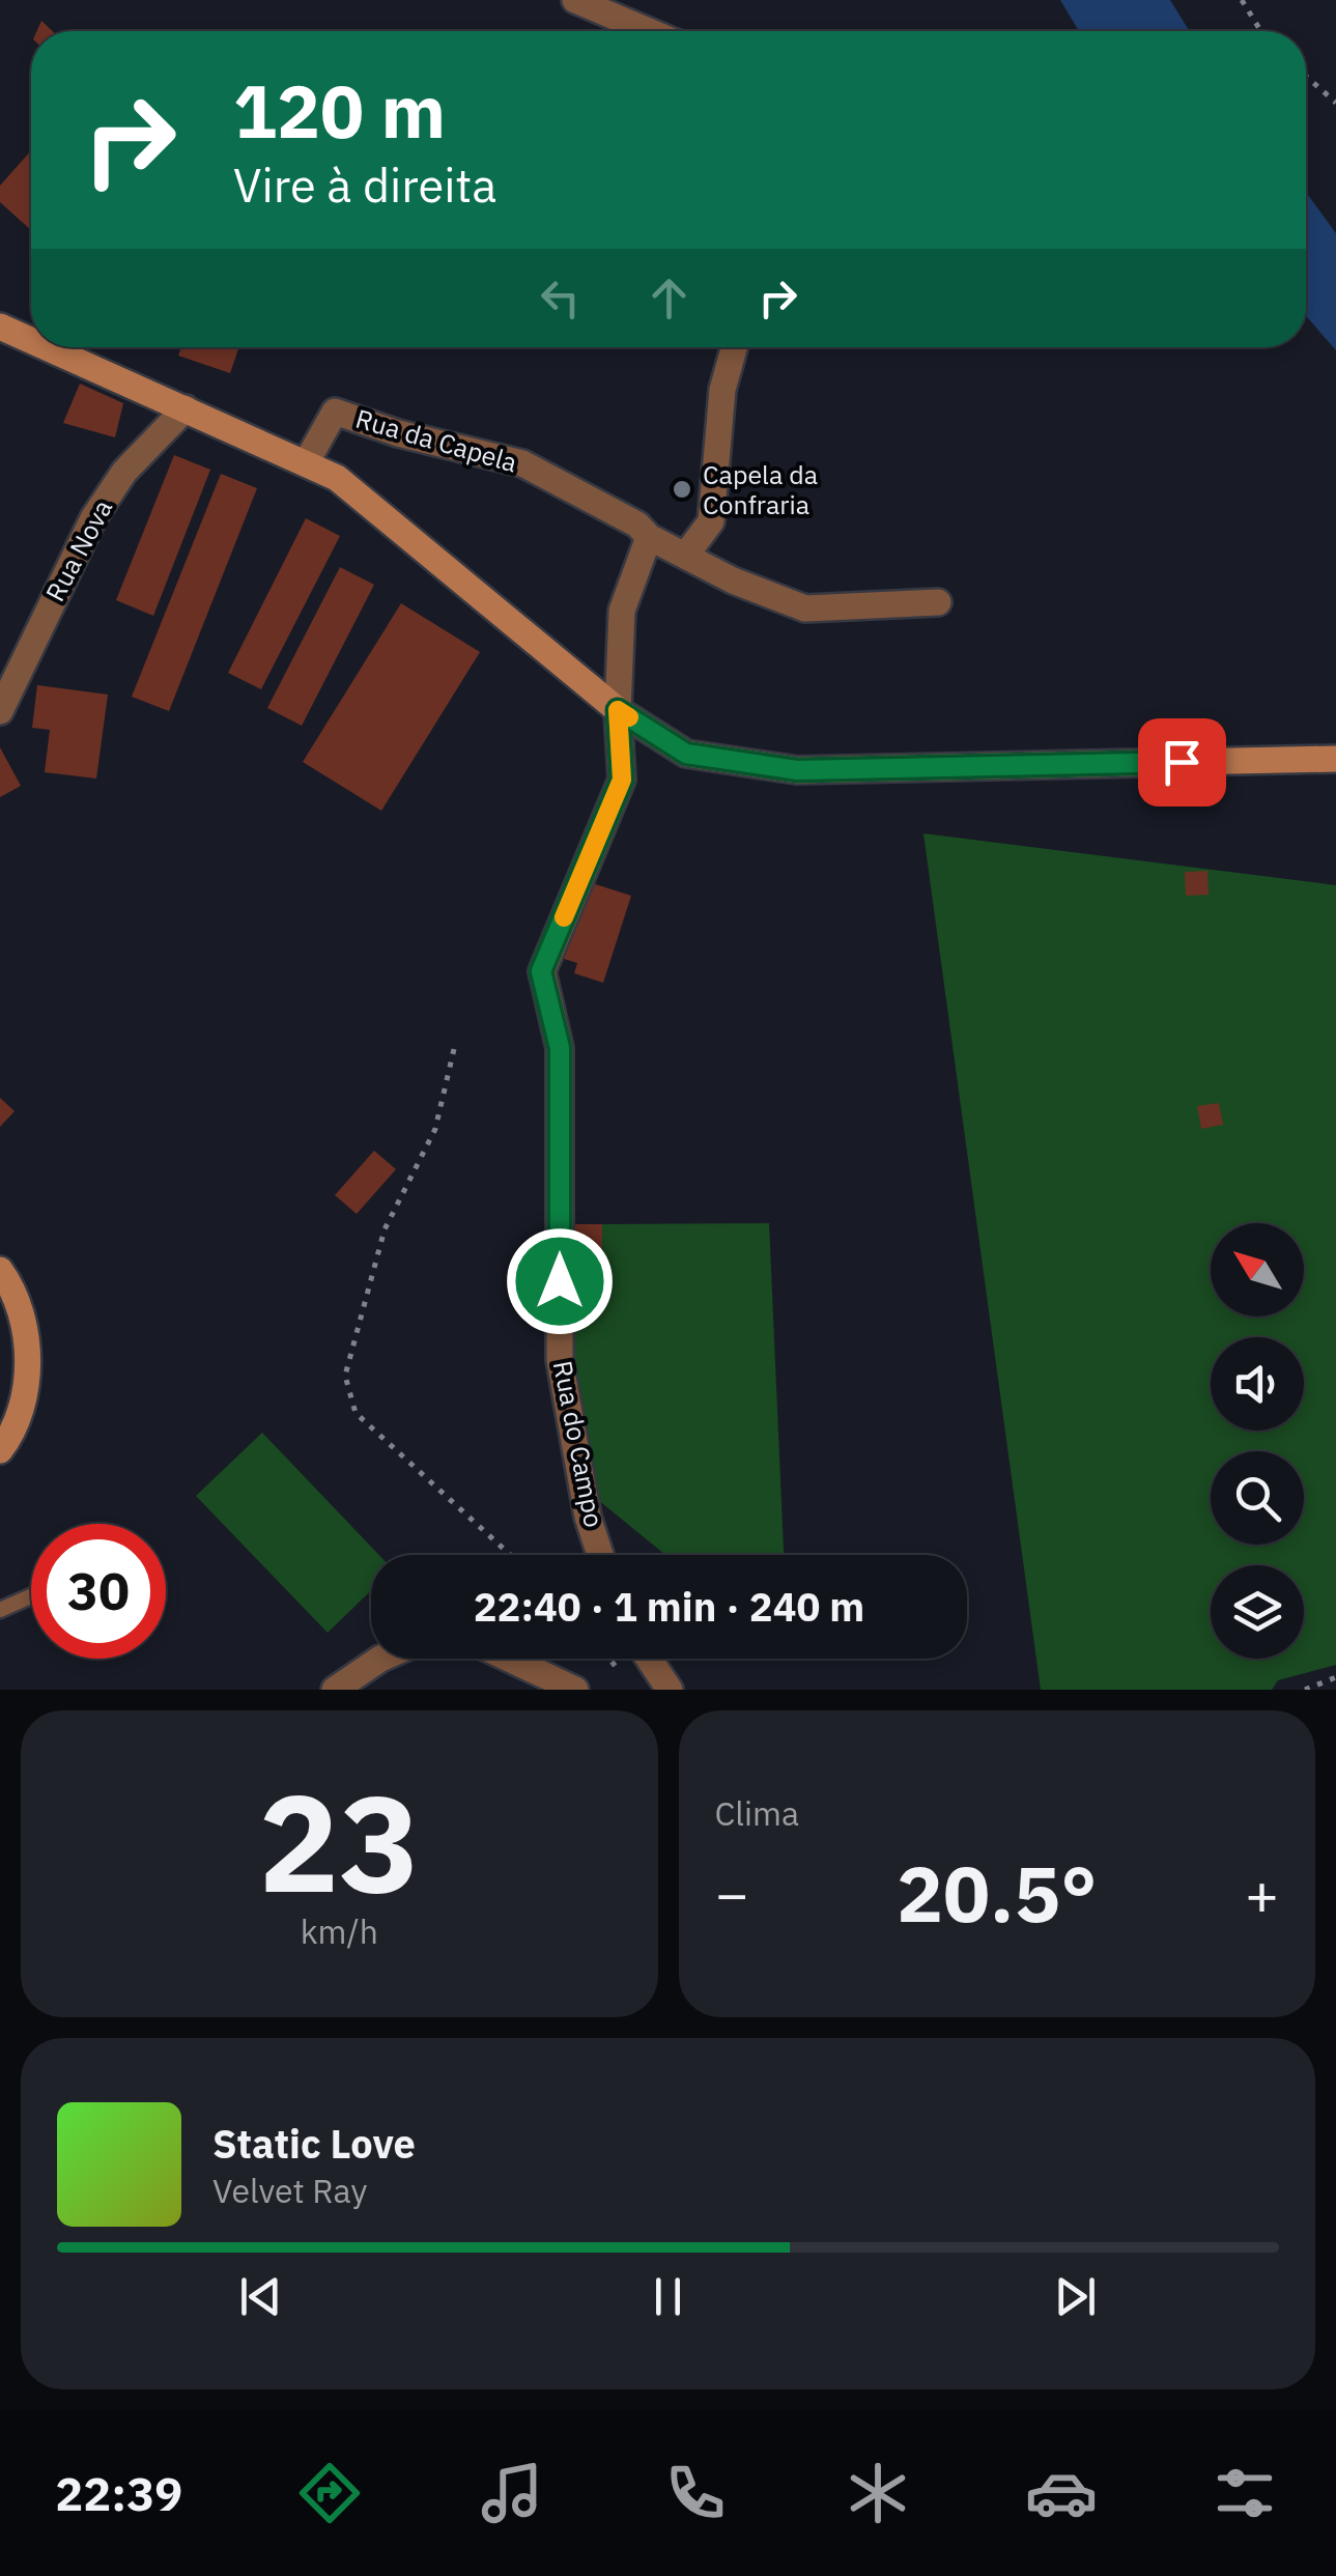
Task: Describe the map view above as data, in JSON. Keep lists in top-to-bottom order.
{
  "streets": {
    "street": ["Rua da Capela", "Rua Nova", "Rua do Campo"]
  },
  "places": ["Capela da Confraria"],
  "north": "top left",
  "page": {
    "turn": ["120 m", "Vire à direita"],
    "limit": "30",
    "trip": "22:40 · 1 min · 240 m",
    "tile": [
      ["23", "km/h"],
      "Clima"
    ],
    "heat": ["−", "20.5°", "+"],
    "song": ["Static Love", "Velvet Ray"],
    "tabs": "22:39"
  }
}
